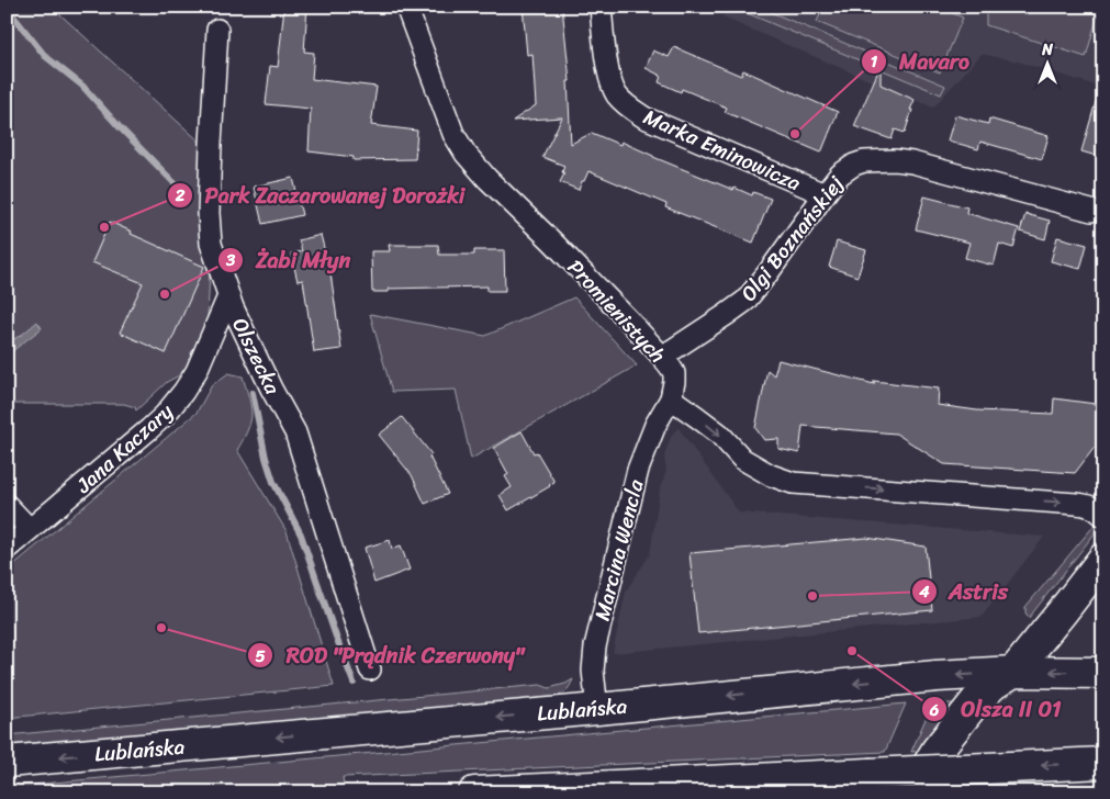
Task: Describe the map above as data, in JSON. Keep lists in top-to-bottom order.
{
  "streets": {
    "main road": ["Lublańska"],
    "street": [
      "Marka Eminowicza",
      "Olgi Boznańskiej",
      "Promienistych",
      "Olszecka",
      "Jana Kaczary",
      "Marcina Wencla"
    ]
  },
  "crossings": [
    ["Marka Eminowicza", "Olgi Boznańskiej"],
    ["Olgi Boznańskiej", "Promienistych"],
    ["Promienistych", "Marcina Wencla"],
    ["Olszecka", "Jana Kaczary"],
    ["Marcina Wencla", "Lublańska"]
  ],
  "places": [
    "Mavaro",
    "Park Zaczarowanej Dorożki",
    "Żabi Młyn",
    "Astris",
    "ROD \"Prądnik Czerwony\"",
    "Olsza II 01"
  ],
  "north": "top"
}
